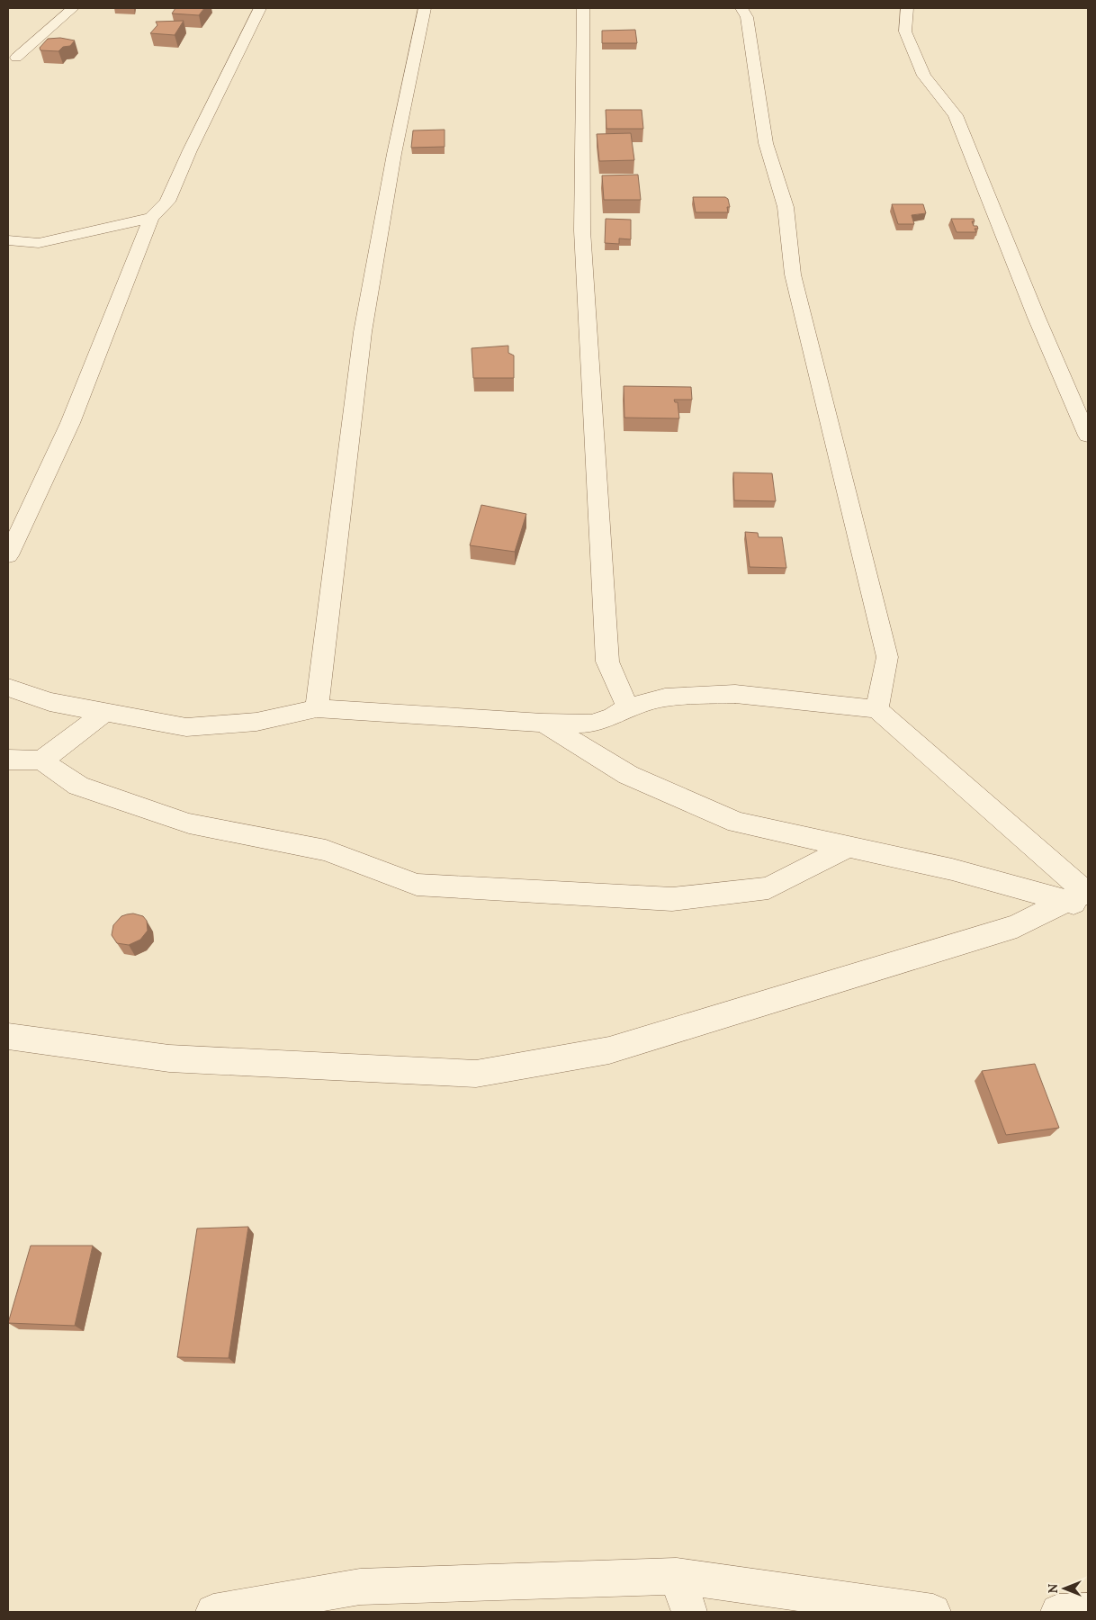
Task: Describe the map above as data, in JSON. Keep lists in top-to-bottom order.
{
  "north": "left"
}
